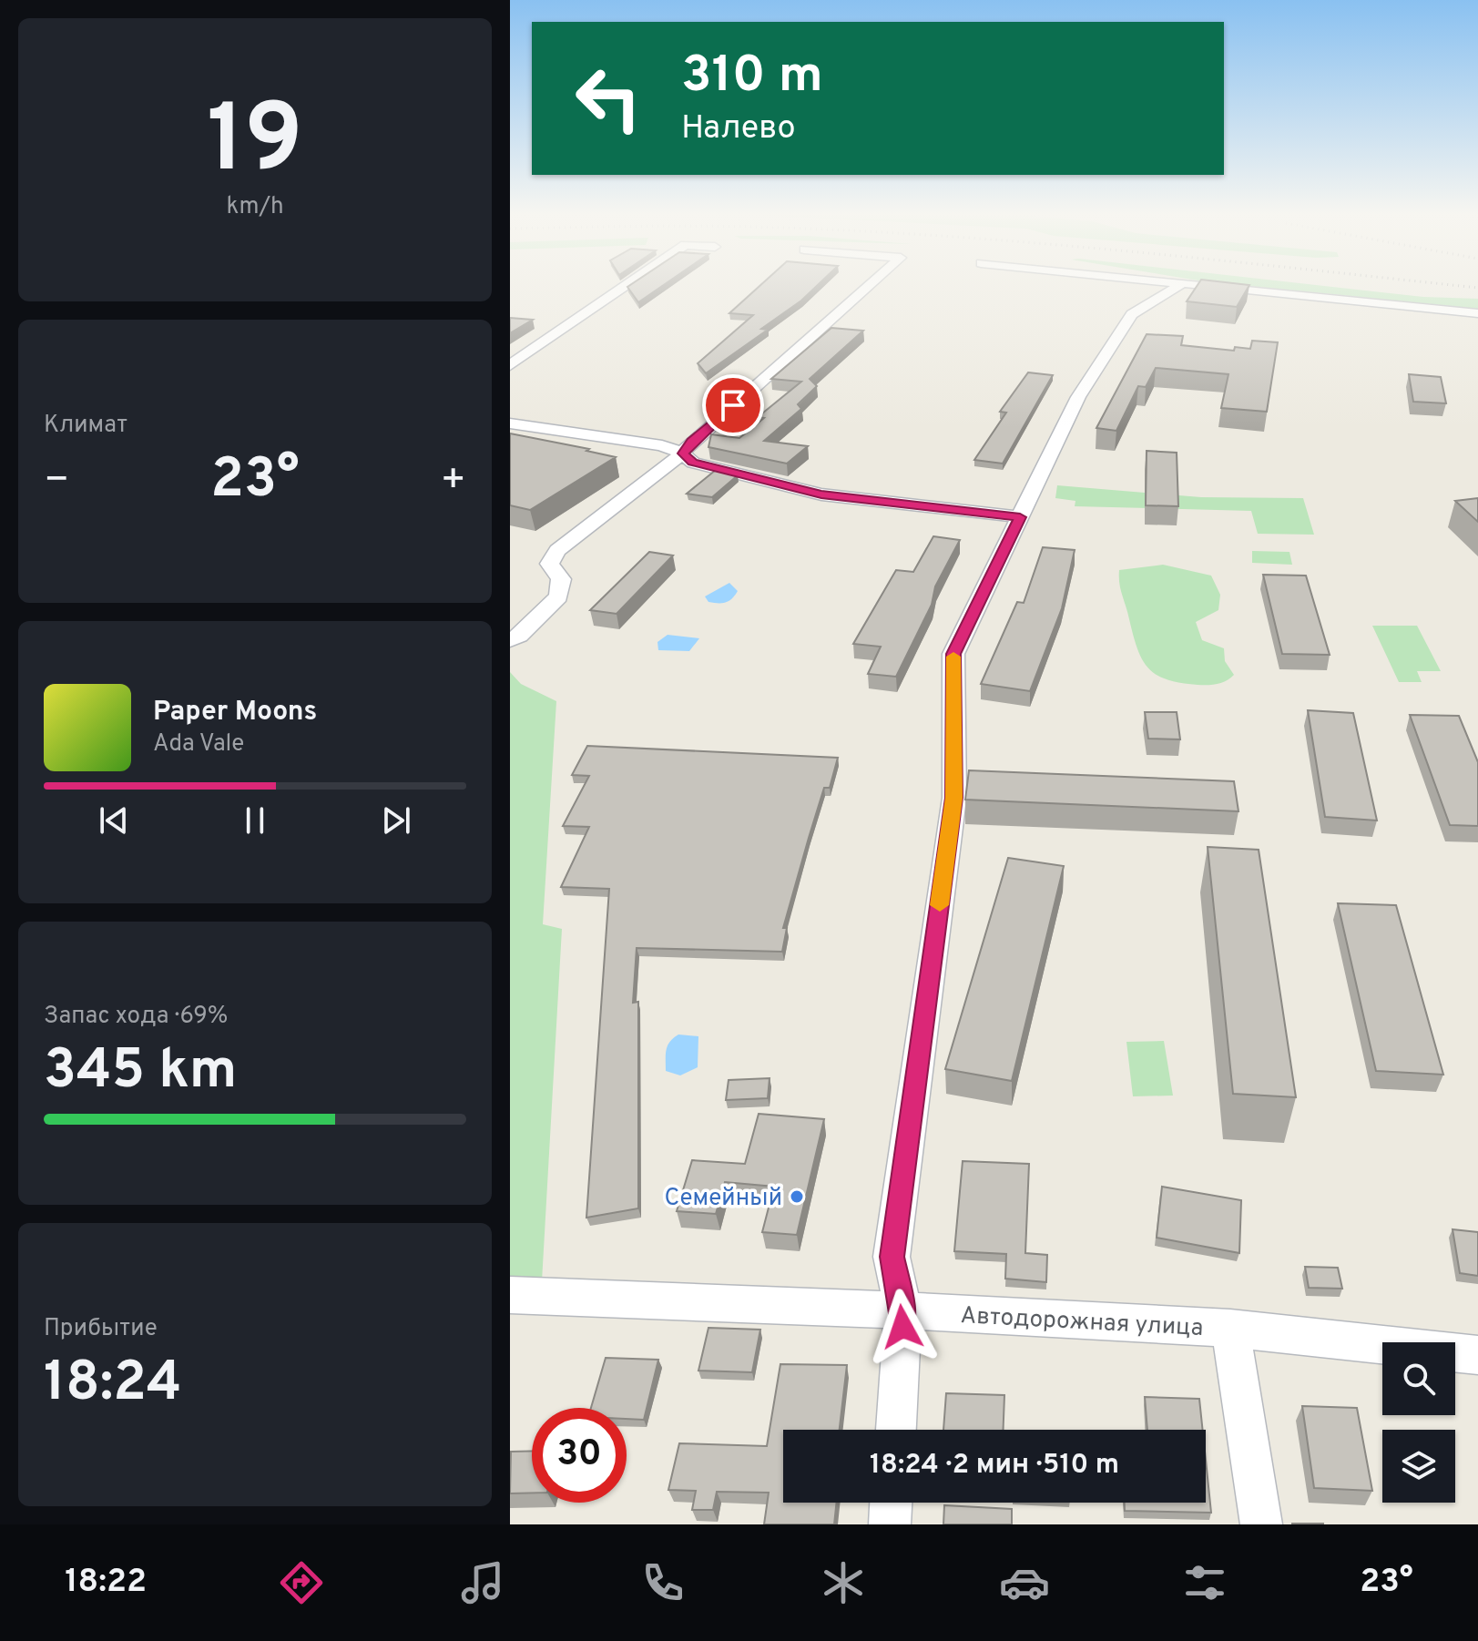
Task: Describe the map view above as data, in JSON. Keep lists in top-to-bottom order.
{
  "streets": {
    "street": ["Автодорожная улица"]
  },
  "places": ["Семейный"],
  "page": {
    "tile": [
      ["19", "km/h"],
      "Климат",
      ["Запас хода · 69%", "345 km"],
      ["Прибытие", "18:24"]
    ],
    "turn": ["310 m", "Налево"],
    "heat": ["−", "23°", "+"],
    "song": ["Paper Moons", "Ada Vale"],
    "limit": "30",
    "trip": "18:24 · 2 мин · 510 m",
    "tabs": ["18:22", "23°"]
  }
}
